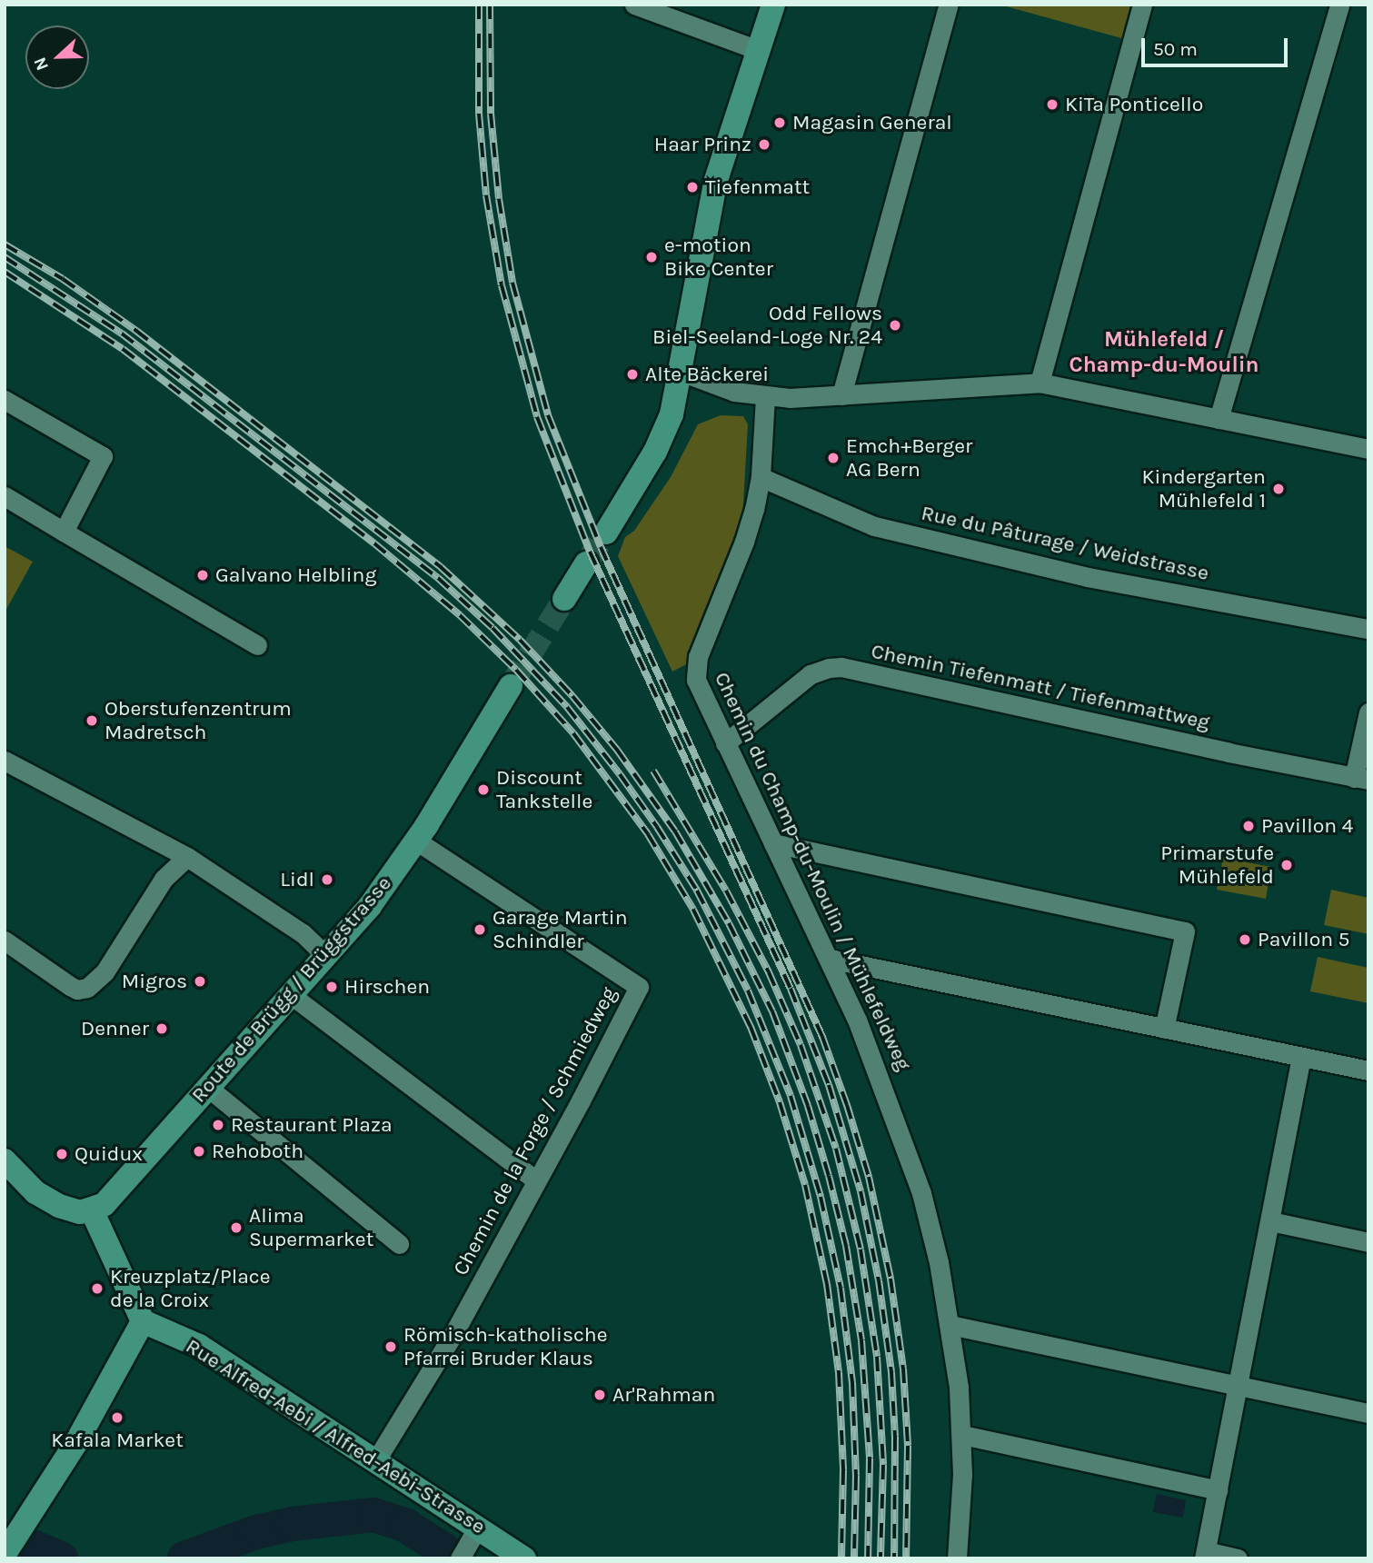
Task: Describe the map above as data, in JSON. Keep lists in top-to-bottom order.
{
  "streets": {
    "main road": ["Route de Brügg / Brüggstrasse", "Rue Alfred-Aebi / Alfred-Aebi-Strasse"],
    "street": [
      "Rue du Pâturage / Weidstrasse",
      "Chemin Tiefenmatt / Tiefenmattweg",
      "Chemin du Champ-du-Moulin / Mühlefeldweg",
      "Chemin de la Forge / Schmiedweg"
    ]
  },
  "crossings": [
    ["Rue du Pâturage / Weidstrasse", "Chemin du Champ-du-Moulin / Mühlefeldweg"],
    ["Chemin Tiefenmatt / Tiefenmattweg", "Chemin du Champ-du-Moulin / Mühlefeldweg"],
    ["Route de Brügg / Brüggstrasse", "Chemin de la Forge / Schmiedweg"],
    ["Chemin de la Forge / Schmiedweg", "Rue Alfred-Aebi / Alfred-Aebi-Strasse"]
  ],
  "districts": ["Mühlefeld / Champ-du-Moulin"],
  "places": [
    "KiTa Ponticello",
    "Magasin General",
    "Haar Prinz",
    "Tiefenmatt",
    "e-motion Bike Center",
    "Odd Fellows Biel-Seeland-Loge Nr. 24",
    "Alte Bäckerei",
    "Emch+Berger AG Bern",
    "Kindergarten Mühlefeld 1",
    "Galvano Helbling",
    "Oberstufenzentrum Madretsch",
    "Discount Tankstelle",
    "Pavillon 4",
    "Primarstufe Mühlefeld",
    "Lidl",
    "Garage Martin Schindler",
    "Pavillon 5",
    "Migros",
    "Hirschen",
    "Denner",
    "Restaurant Plaza",
    "Rehoboth",
    "Quidux",
    "Alima Supermarket",
    "Kreuzplatz/Place de la Croix",
    "Römisch-katholische Pfarrei Bruder Klaus",
    "Ar'Rahman",
    "Kafala Market"
  ],
  "scale_bar": "50 m",
  "north": "left"
}
